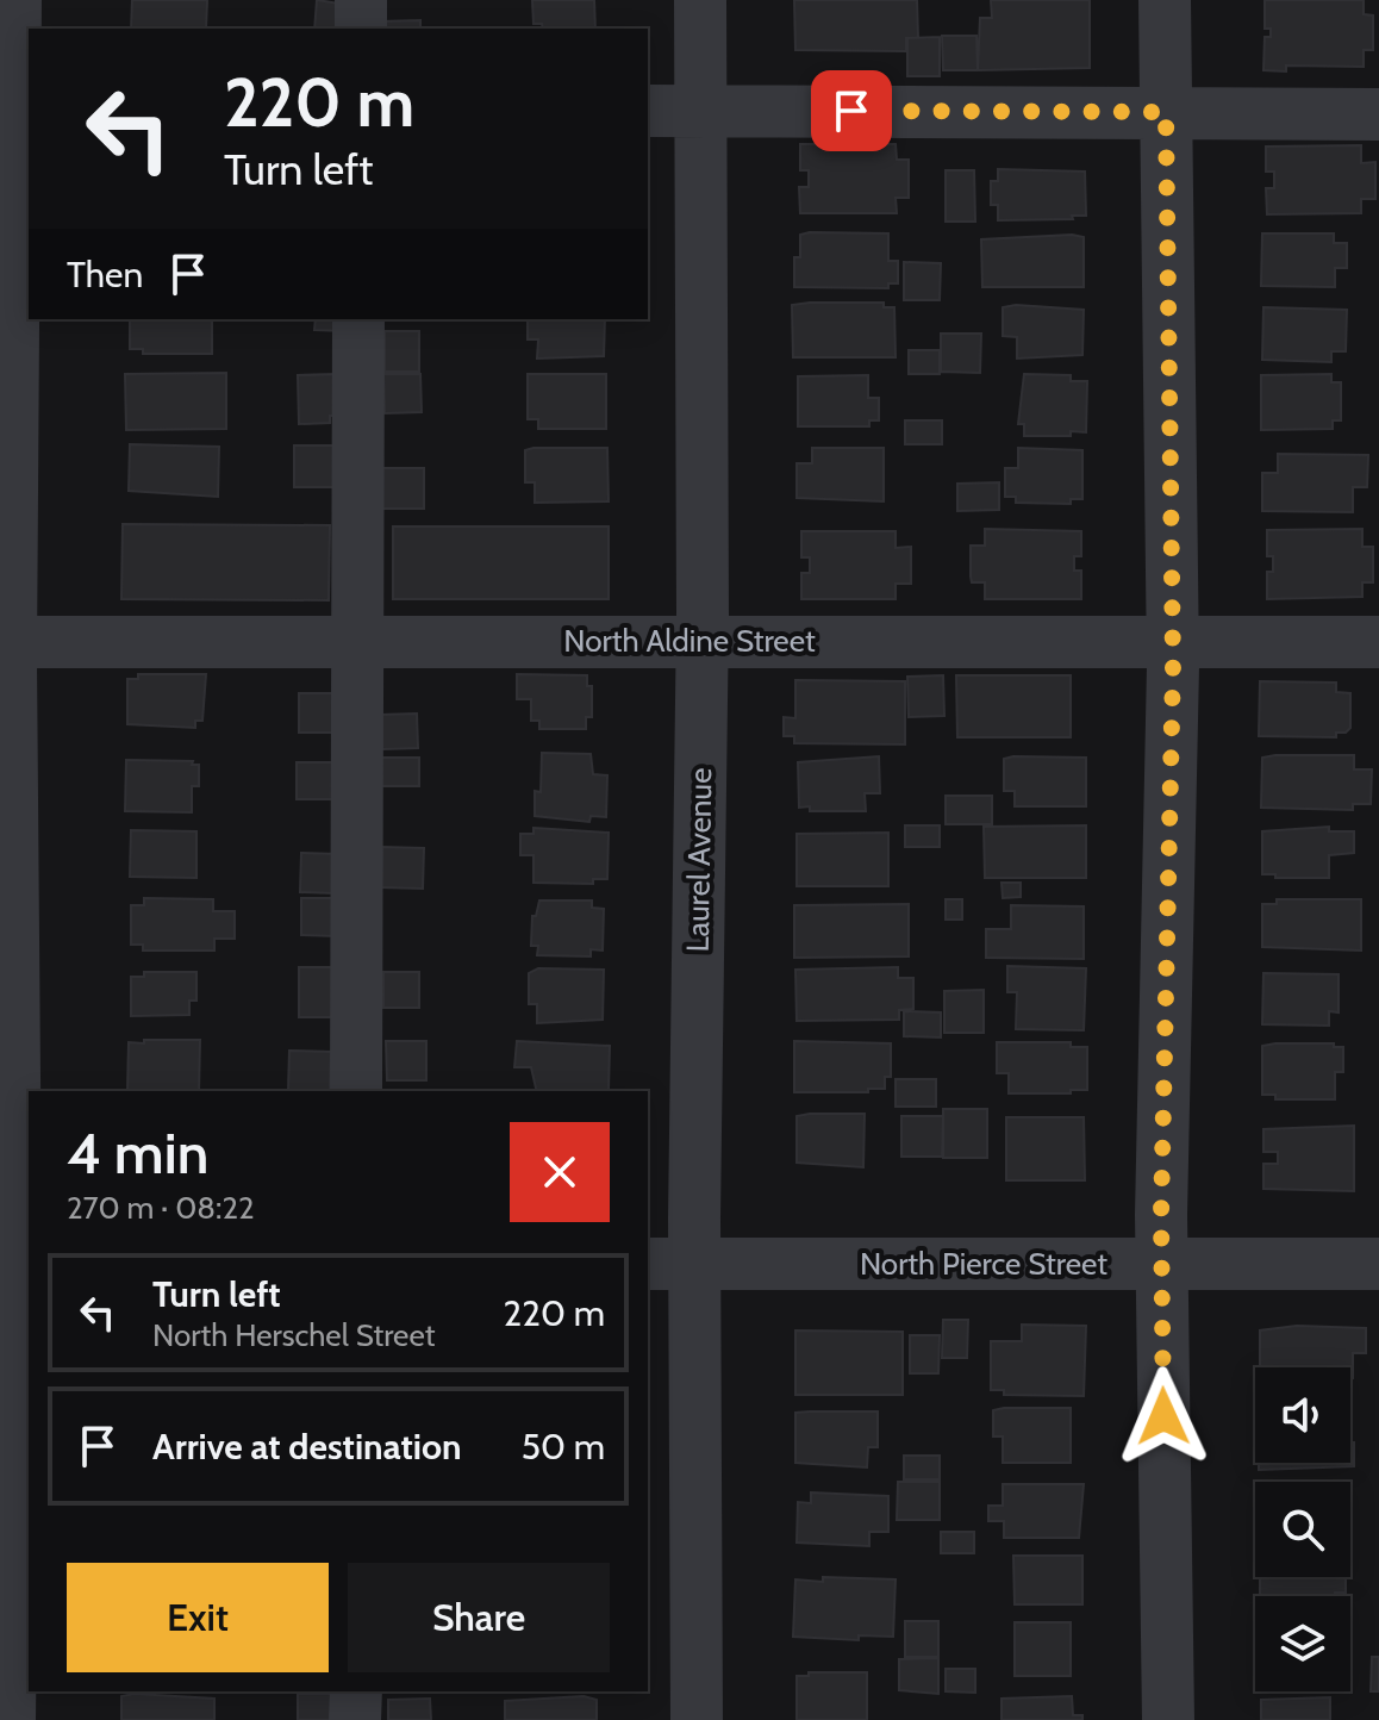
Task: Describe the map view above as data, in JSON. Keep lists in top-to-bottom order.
{
  "streets": {
    "street": ["North Aldine Street", "Laurel Avenue", "North Pierce Street"]
  },
  "crossings": [
    ["North Aldine Street", "Laurel Avenue"],
    ["Laurel Avenue", "North Pierce Street"]
  ],
  "page": {
    "turn": ["220 m", "Turn left"],
    "then": "Then",
    "heading": ["4 min", "270 m · 08:22"],
    "list": [
      {
        "name": "Turn left",
        "note": "North Herschel Street",
        "value": "220 m"
      },
      {
        "name": "Arrive at destination",
        "value": "50 m"
      }
    ],
    "buttons": ["Exit", "Share"]
  }
}
